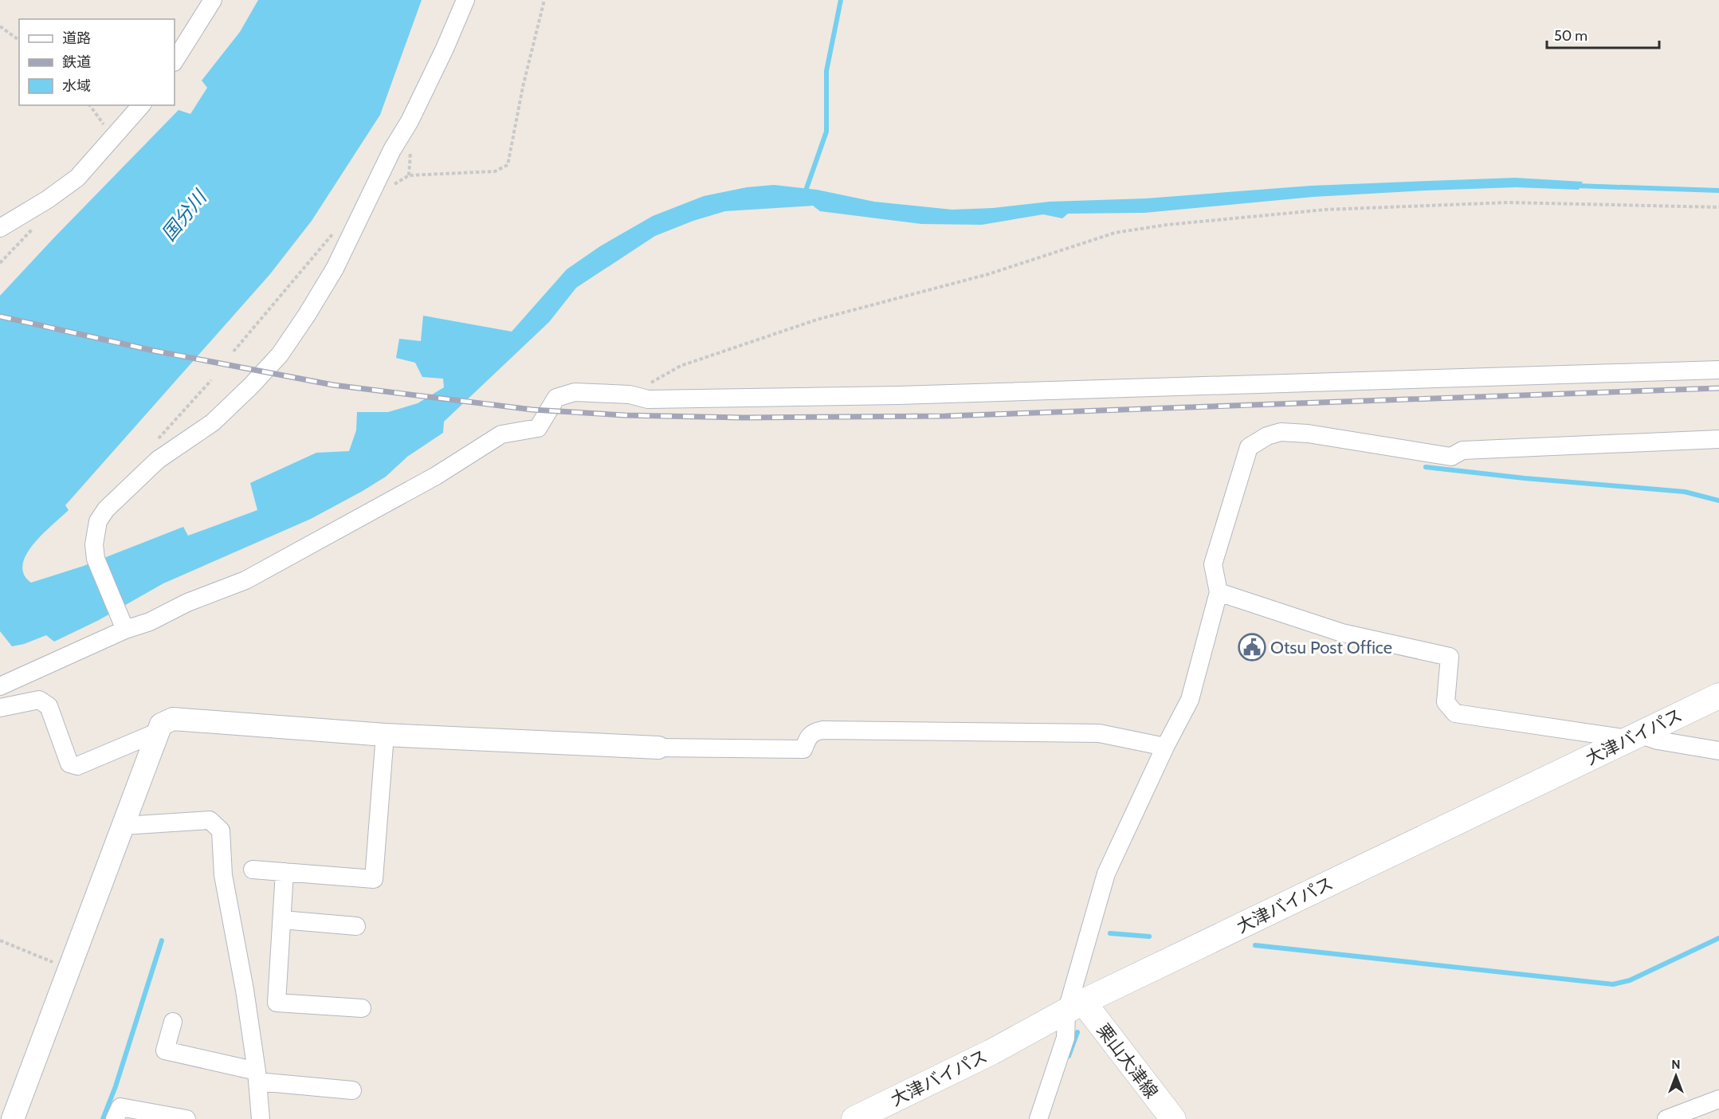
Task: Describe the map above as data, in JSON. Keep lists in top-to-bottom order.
{
  "streets": {
    "main road": ["大津バイパス", "栗山大津線"]
  },
  "crossings": [
    ["大津バイパス", "栗山大津線"]
  ],
  "water": ["国分川"],
  "places": {
    "public building": ["Otsu Post Office"]
  },
  "legend": ["道路", "鉄道", "水域"],
  "scale_bar": "50 m",
  "north": "top"
}
